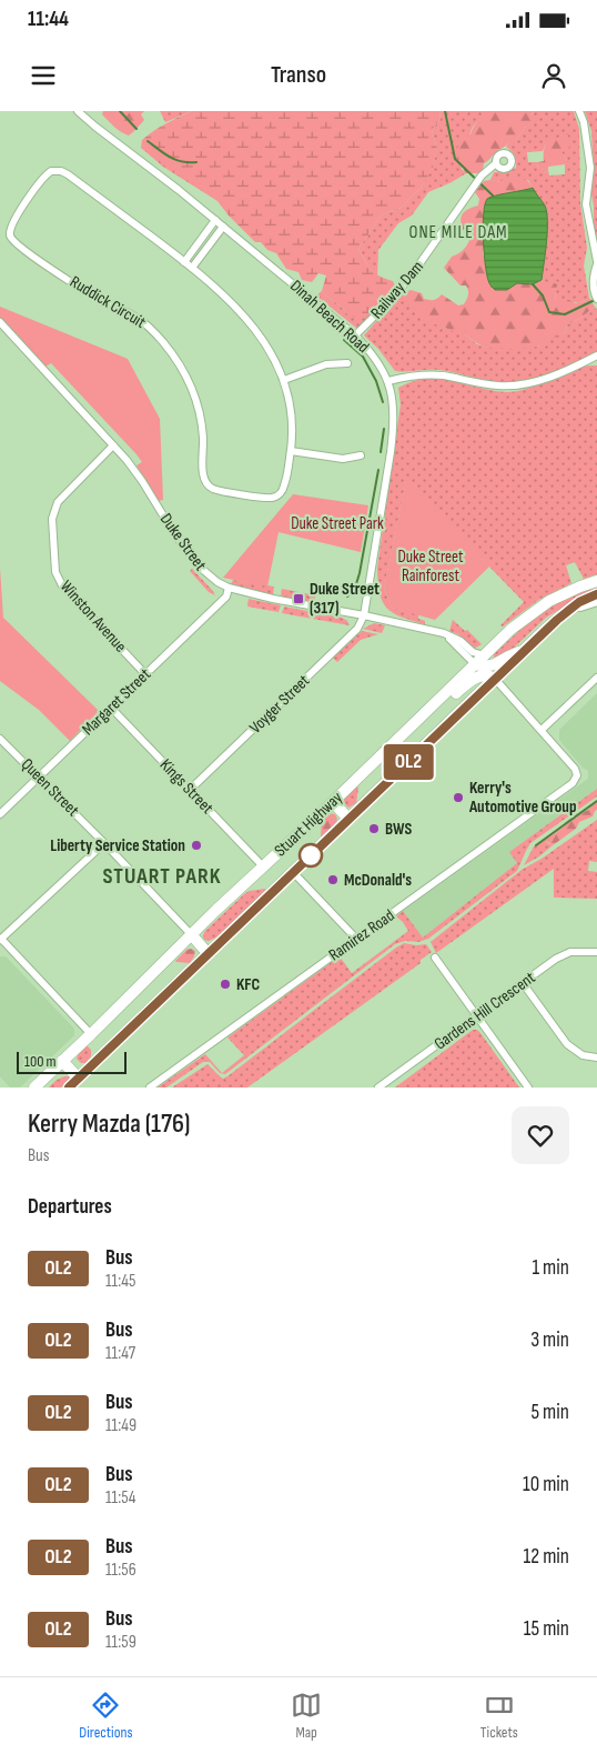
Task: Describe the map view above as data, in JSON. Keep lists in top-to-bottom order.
{
  "streets": {
    "highway": ["Stuart Highway"],
    "street": [
      "Railway Dam",
      "Ruddick Circuit",
      "Dinah Beach Road",
      "Duke Street",
      "Winston Avenue",
      "Margaret Street",
      "Voyger Street",
      "Kings Street",
      "Queen Street",
      "Ramirez Road",
      "Gardens Hill Crescent"
    ]
  },
  "crossings": [
    ["Railway Dam", "Dinah Beach Road"],
    ["Dinah Beach Road", "Duke Street"],
    ["Dinah Beach Road", "Voyger Street"],
    ["Duke Street", "Winston Avenue"],
    ["Duke Street", "Margaret Street"],
    ["Duke Street", "Voyger Street"],
    ["Duke Street", "Stuart Highway"],
    ["Winston Avenue", "Margaret Street"],
    ["Margaret Street", "Kings Street"],
    ["Margaret Street", "Queen Street"],
    ["Voyger Street", "Kings Street"],
    ["Kings Street", "Stuart Highway"],
    ["Queen Street", "Stuart Highway"]
  ],
  "districts": ["ONE MILE DAM", "STUART PARK"],
  "parks": ["Duke Street Park", "Duke Street Rainforest"],
  "places": {
    "transit": ["Duke Street (317)"],
    "other": [
      "Kerry's Automotive Group",
      "BWS",
      "Liberty Service Station",
      "McDonald's",
      "KFC"
    ]
  },
  "lines": ["bus line OL2"],
  "scale_bar": "100 m",
  "page": {
    "status": "11:44",
    "header": "Transo",
    "on_map": "OL2",
    "scale": "100 m",
    "heading": [
      ["Kerry Mazda (176)", "Bus"],
      "Departures"
    ],
    "list": [
      {
        "mark": "OL2",
        "name": "Bus",
        "note": "11:45",
        "value": "1 min"
      },
      {
        "mark": "OL2",
        "name": "Bus",
        "note": "11:47",
        "value": "3 min"
      },
      {
        "mark": "OL2",
        "name": "Bus",
        "note": "11:49",
        "value": "5 min"
      },
      {
        "mark": "OL2",
        "name": "Bus",
        "note": "11:54",
        "value": "10 min"
      },
      {
        "mark": "OL2",
        "name": "Bus",
        "note": "11:56",
        "value": "12 min"
      },
      {
        "mark": "OL2",
        "name": "Bus",
        "note": "11:59",
        "value": "15 min"
      }
    ],
    "tabs": ["Directions", "Map", "Tickets"]
  }
}
